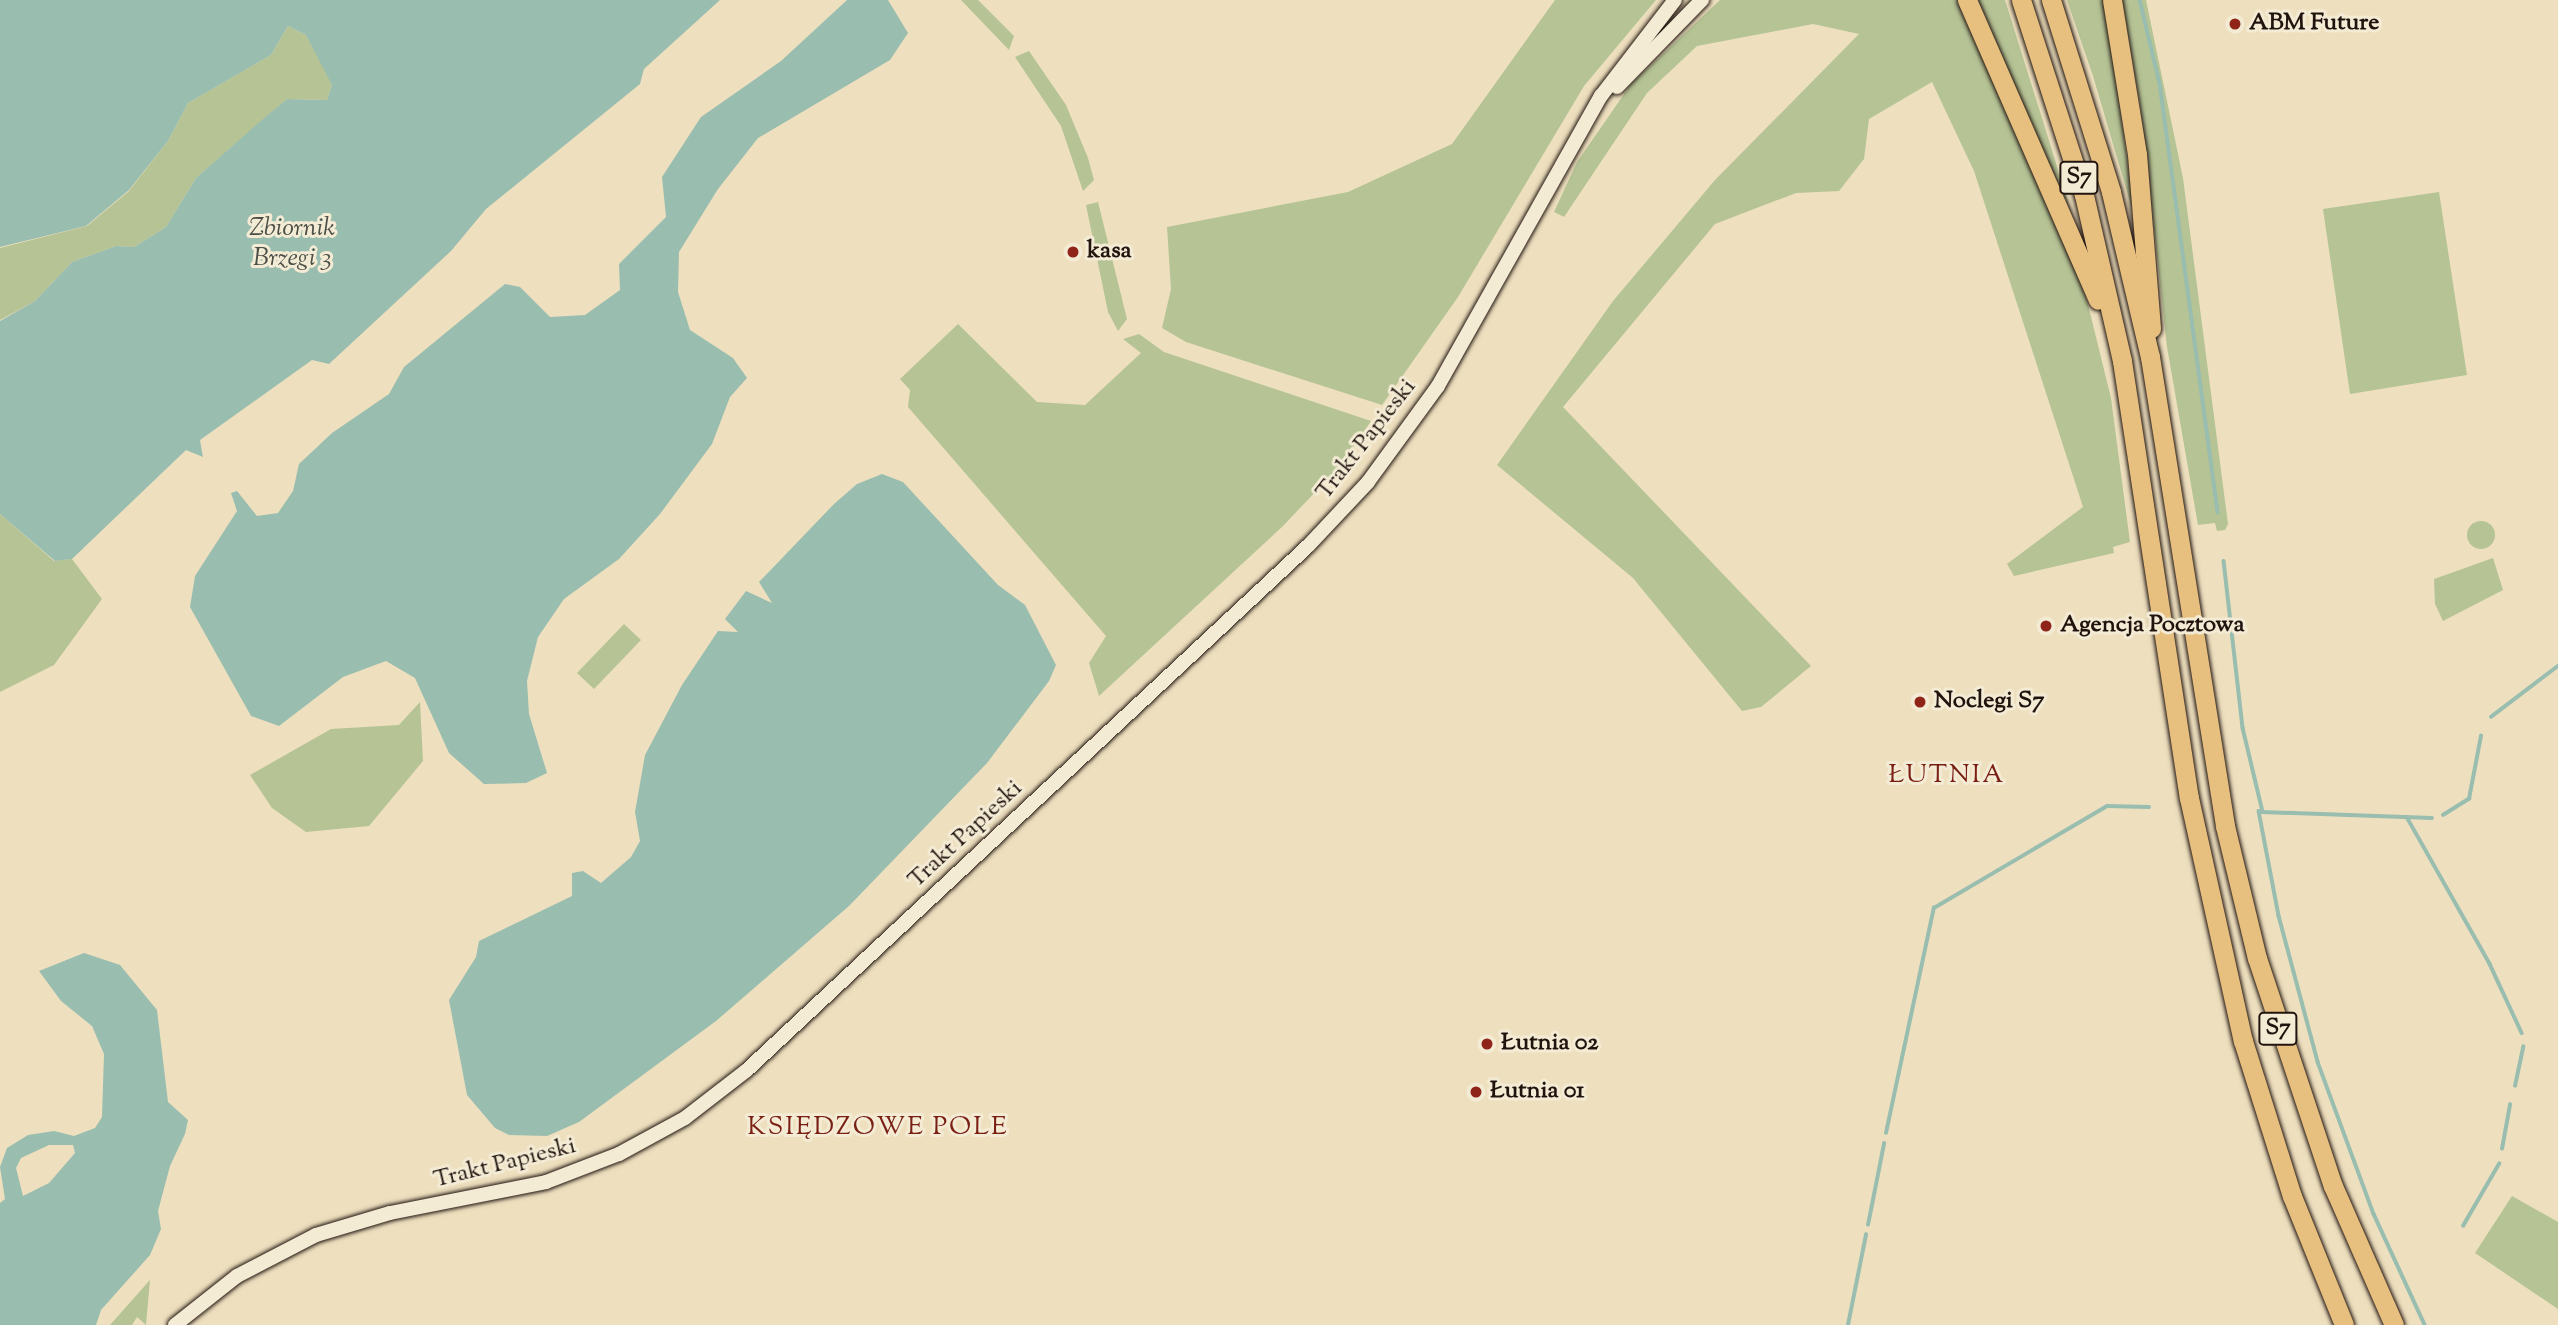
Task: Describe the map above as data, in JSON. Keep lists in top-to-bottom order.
{
  "streets": {
    "highway": ["S7"],
    "street": ["Trakt Papieski"]
  },
  "districts": ["ŁUTNIA", "KSIĘDZOWE POLE"],
  "water": ["Zbiornik Brzegi 3"],
  "places": [
    "ABM Future",
    "kasa",
    "Agencja Pocztowa",
    "Noclegi S7",
    "Łutnia 02",
    "Łutnia 01"
  ]
}
